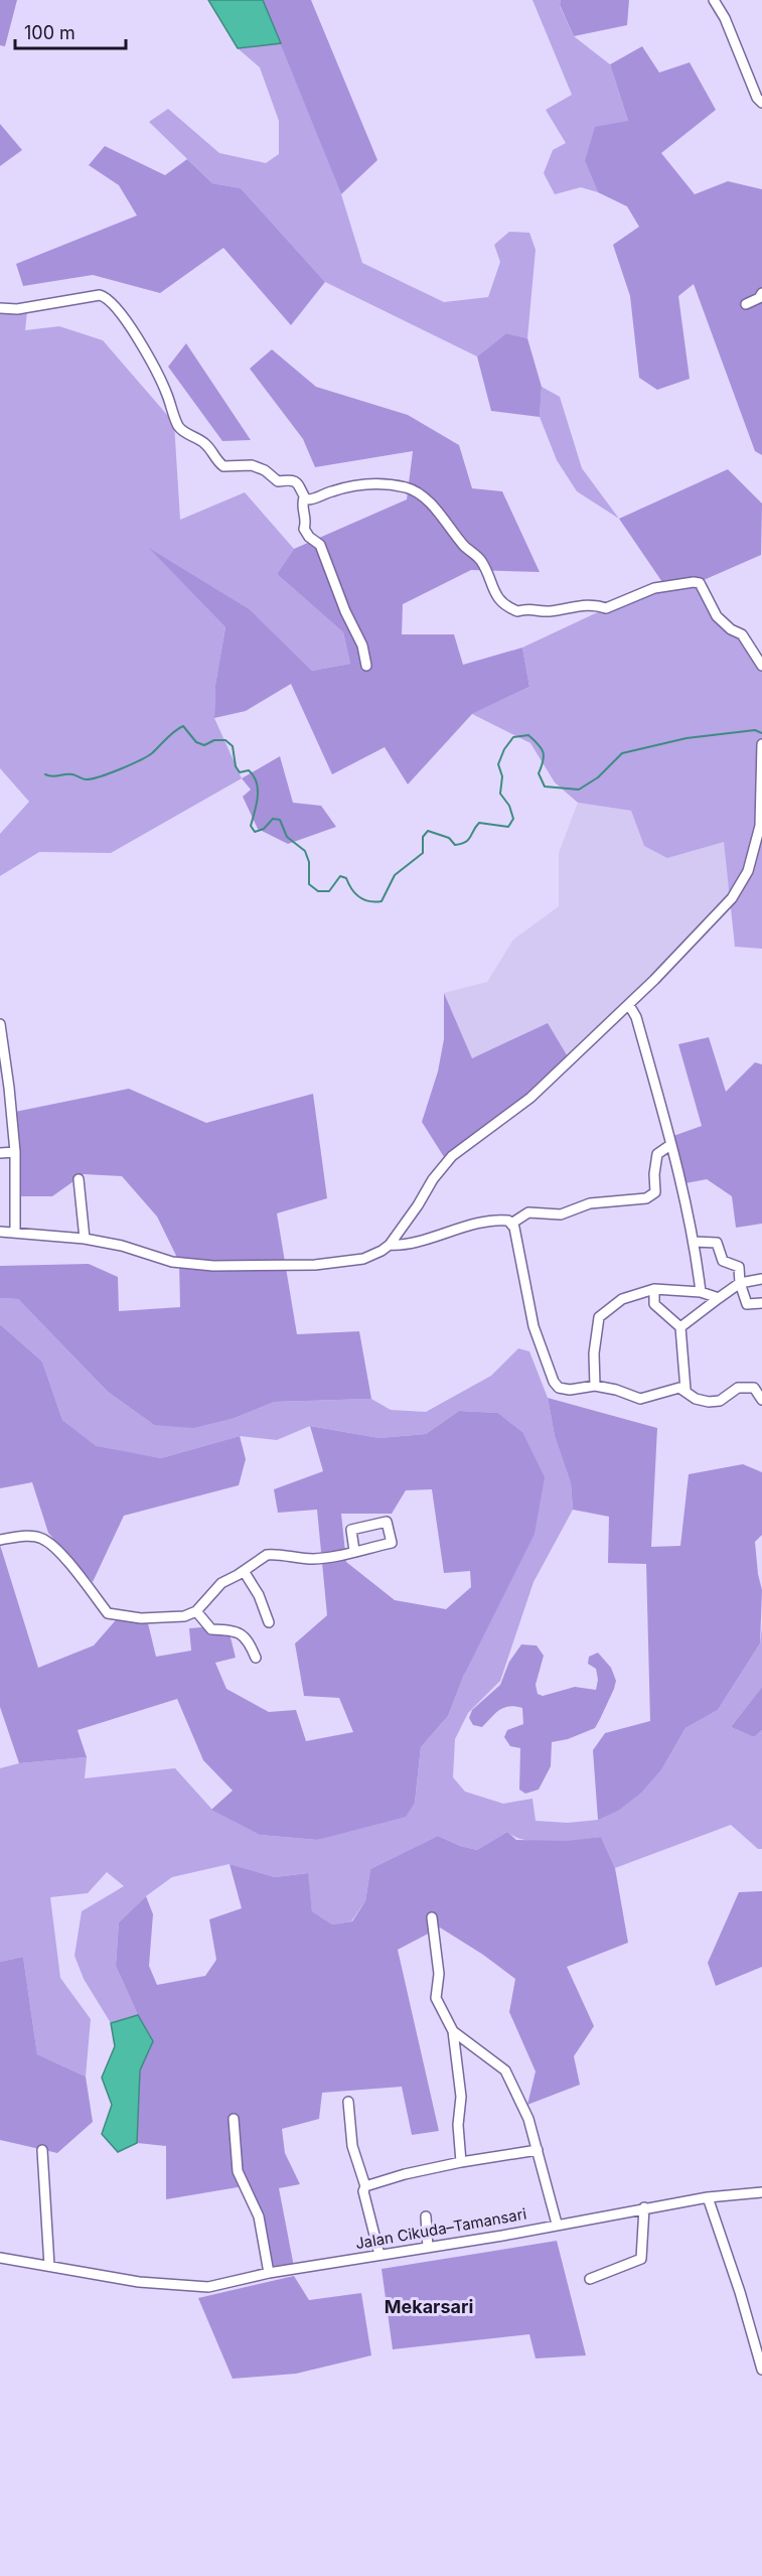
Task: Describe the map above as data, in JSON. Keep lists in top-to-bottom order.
{
  "streets": {
    "street": ["Jalan Cikuda–Tamansari"]
  },
  "districts": ["Mekarsari"],
  "scale_bar": "100 m"
}
